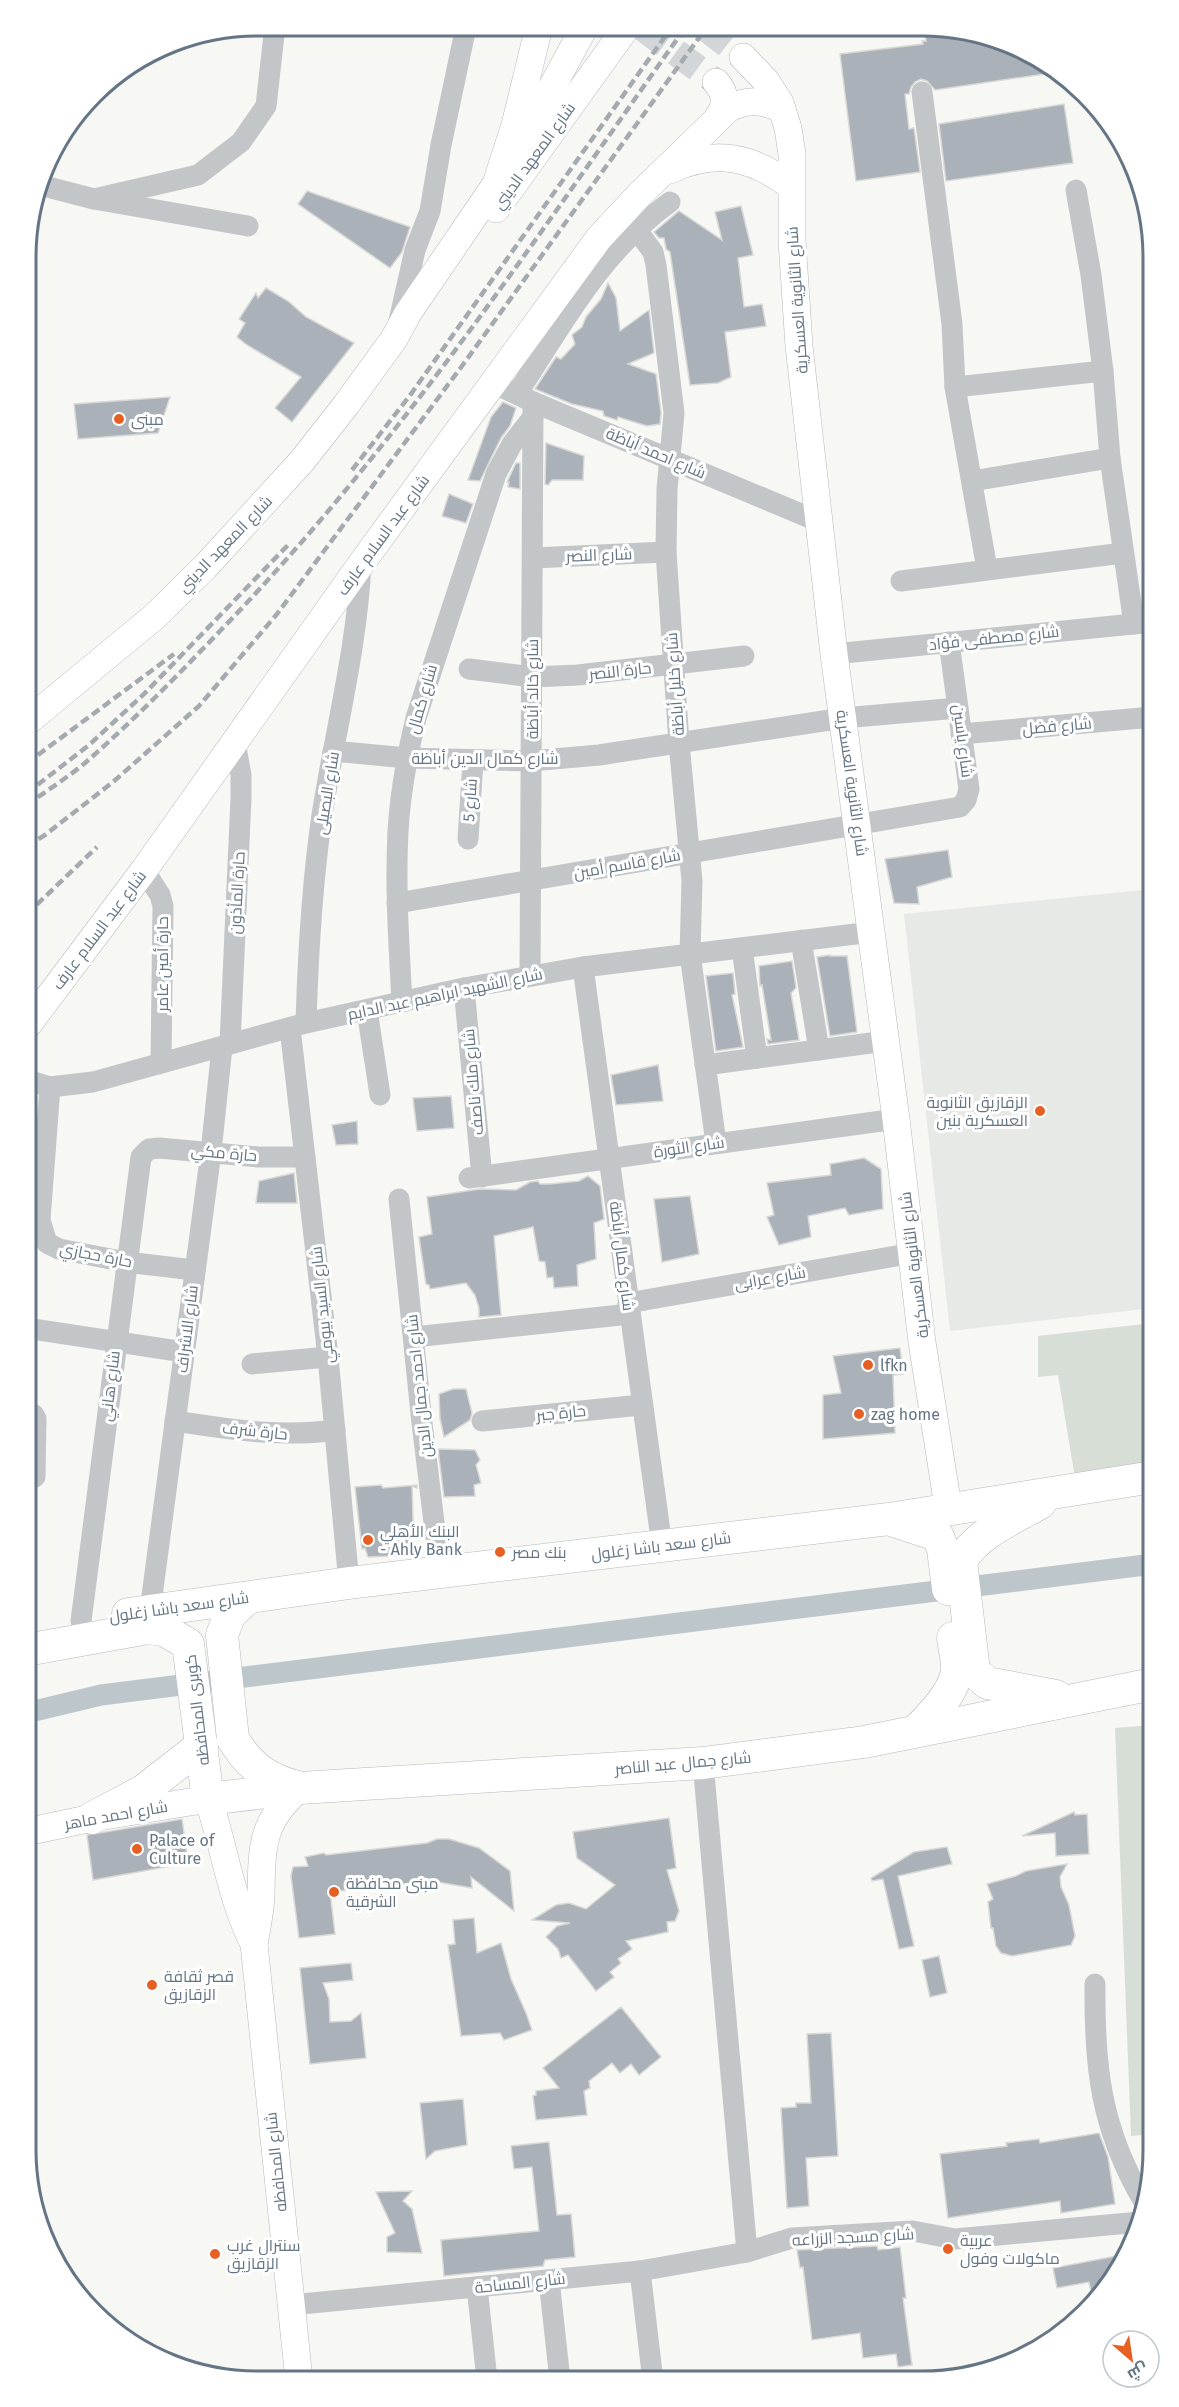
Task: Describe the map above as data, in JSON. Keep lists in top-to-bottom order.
{
  "streets": {
    "highway": ["شارع سعد باشا زغلول", "كوبرى المحافظه", "شارع جمال عبد الناصر"],
    "main road": [
      "شارع المعهد الديني",
      "شارع الثانوية العسكرية",
      "شارع عبد السلام عارف",
      "شارع احمد ماهر",
      "شارع المحافظه"
    ],
    "street": [
      "شارع احمد أباظة",
      "شارع النصر",
      "شارع مصطفى فؤاد",
      "حارة النصر",
      "شارع خليل أباظة",
      "شارع خالد أباظة",
      "شارع كمال",
      "شارع فضل",
      "شارع ياسين",
      "شارع كمال الدين أباظة",
      "شارع البصيلى",
      "شارع 5",
      "شارع قاسم أمين",
      "حارة المأذون",
      "حارة أمين عامر",
      "شارع الشهيد ابراهيم عبد الدايم",
      "شارع ملك ناصف",
      "شارع الثورة",
      "حارة مكي",
      "حارة حجازي",
      "شارع كمال أباظة",
      "شارع عرابى",
      "شارع السيد بيومي",
      "شارع الاشراف",
      "شارع هاني",
      "شارع احمد جمال الدين",
      "حارة جبر",
      "حارة شرف",
      "شارع مسجد الزراعه",
      "شارع المساحة"
    ]
  },
  "crossings": [
    ["شارع الثانوية العسكرية", "شارع احمد أباظة"],
    ["شارع الثانوية العسكرية", "شارع عبد السلام عارف"],
    ["شارع الثانوية العسكرية", "شارع مصطفى فؤاد"],
    ["شارع الثانوية العسكرية", "شارع ياسين"],
    ["شارع الثانوية العسكرية", "شارع كمال الدين أباظة"],
    ["شارع الثانوية العسكرية", "شارع قاسم أمين"],
    ["شارع الثانوية العسكرية", "شارع الشهيد ابراهيم عبد الدايم"],
    ["شارع الثانوية العسكرية", "شارع الثورة"],
    ["شارع الثانوية العسكرية", "شارع عرابى"],
    ["شارع الثانوية العسكرية", "شارع سعد باشا زغلول"],
    ["شارع احمد أباظة", "شارع عبد السلام عارف"],
    ["شارع احمد أباظة", "شارع خليل أباظة"],
    ["شارع احمد أباظة", "شارع خالد أباظة"],
    ["شارع احمد أباظة", "شارع كمال"],
    ["شارع عبد السلام عارف", "شارع البصيلى"],
    ["شارع عبد السلام عارف", "حارة المأذون"],
    ["شارع عبد السلام عارف", "حارة أمين عامر"],
    ["شارع النصر", "شارع خليل أباظة"],
    ["شارع النصر", "شارع خالد أباظة"],
    ["شارع مصطفى فؤاد", "شارع ياسين"],
    ["حارة النصر", "شارع خليل أباظة"],
    ["حارة النصر", "شارع خالد أباظة"],
    ["شارع خليل أباظة", "شارع كمال الدين أباظة"],
    ["شارع خليل أباظة", "شارع قاسم أمين"],
    ["شارع خليل أباظة", "شارع الشهيد ابراهيم عبد الدايم"],
    ["شارع خليل أباظة", "شارع الثورة"],
    ["شارع خالد أباظة", "شارع كمال"],
    ["شارع خالد أباظة", "شارع كمال الدين أباظة"],
    ["شارع خالد أباظة", "شارع قاسم أمين"],
    ["شارع خالد أباظة", "شارع الشهيد ابراهيم عبد الدايم"],
    ["شارع كمال", "شارع كمال الدين أباظة"],
    ["شارع كمال", "شارع قاسم أمين"],
    ["شارع كمال", "شارع الشهيد ابراهيم عبد الدايم"],
    ["شارع فضل", "شارع ياسين"],
    ["شارع ياسين", "شارع كمال الدين أباظة"],
    ["شارع ياسين", "شارع قاسم أمين"],
    ["شارع كمال الدين أباظة", "شارع البصيلى"],
    ["شارع كمال الدين أباظة", "شارع 5"],
    ["شارع البصيلى", "شارع الشهيد ابراهيم عبد الدايم"],
    ["شارع البصيلى", "شارع السيد بيومي"],
    ["حارة المأذون", "شارع الشهيد ابراهيم عبد الدايم"],
    ["حارة المأذون", "شارع الاشراف"],
    ["حارة أمين عامر", "شارع الشهيد ابراهيم عبد الدايم"],
    ["شارع الشهيد ابراهيم عبد الدايم", "شارع ملك ناصف"],
    ["شارع الشهيد ابراهيم عبد الدايم", "حارة حجازي"],
    ["شارع الشهيد ابراهيم عبد الدايم", "شارع كمال أباظة"],
    ["شارع الشهيد ابراهيم عبد الدايم", "شارع السيد بيومي"],
    ["شارع الشهيد ابراهيم عبد الدايم", "شارع الاشراف"],
    ["شارع ملك ناصف", "شارع الثورة"],
    ["شارع الثورة", "شارع كمال أباظة"],
    ["حارة مكي", "شارع السيد بيومي"],
    ["حارة مكي", "شارع الاشراف"],
    ["حارة مكي", "شارع هاني"],
    ["حارة حجازي", "شارع الاشراف"],
    ["حارة حجازي", "شارع هاني"],
    ["شارع كمال أباظة", "شارع عرابى"],
    ["شارع كمال أباظة", "حارة جبر"],
    ["شارع كمال أباظة", "شارع سعد باشا زغلول"],
    ["شارع عرابى", "شارع احمد جمال الدين"],
    ["شارع السيد بيومي", "حارة شرف"],
    ["شارع السيد بيومي", "شارع سعد باشا زغلول"],
    ["شارع الاشراف", "حارة شرف"],
    ["شارع الاشراف", "شارع سعد باشا زغلول"],
    ["شارع الاشراف", "كوبرى المحافظه"],
    ["شارع هاني", "شارع سعد باشا زغلول"],
    ["شارع احمد جمال الدين", "شارع سعد باشا زغلول"],
    ["شارع سعد باشا زغلول", "كوبرى المحافظه"],
    ["كوبرى المحافظه", "شارع جمال عبد الناصر"],
    ["كوبرى المحافظه", "شارع احمد ماهر"],
    ["كوبرى المحافظه", "شارع المحافظه"],
    ["شارع جمال عبد الناصر", "شارع احمد ماهر"],
    ["شارع جمال عبد الناصر", "شارع المحافظه"],
    ["شارع احمد ماهر", "شارع المحافظه"],
    ["شارع المحافظه", "شارع المساحة"],
    ["شارع مسجد الزراعه", "شارع المساحة"]
  ],
  "places": [
    "مبنى",
    "الزقازيق الثانوية العسكرية بنين",
    "lfkn",
    "zag home",
    "البنك الأهلي - Ahly Bank",
    "بنك مصر",
    "Palace of Culture",
    "مبنى محافظة الشرقية",
    "قصر ثقافة الزقازيق",
    "عربية ماكولات وفول",
    "سنترال غرب الزقازيق"
  ],
  "north": "bottom right"
}
